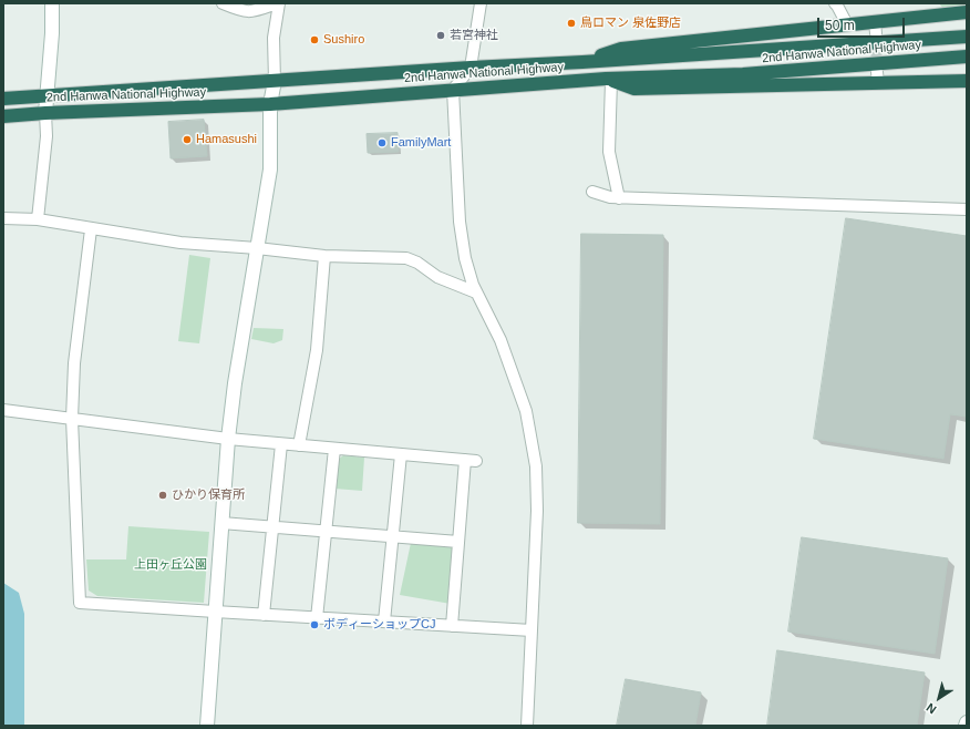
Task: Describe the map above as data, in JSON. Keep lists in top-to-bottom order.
{
  "streets": {
    "highway": ["2nd Hanwa National Highway"]
  },
  "parks": ["上田ヶ丘公園"],
  "places": [
    "鳥ロマン 泉佐野店",
    "若宮神社",
    "Sushiro",
    "Hamasushi",
    "FamilyMart",
    "ひかり保育所",
    "ボディーショップCJ"
  ],
  "scale_bar": "50 m",
  "north": "bottom left"
}
